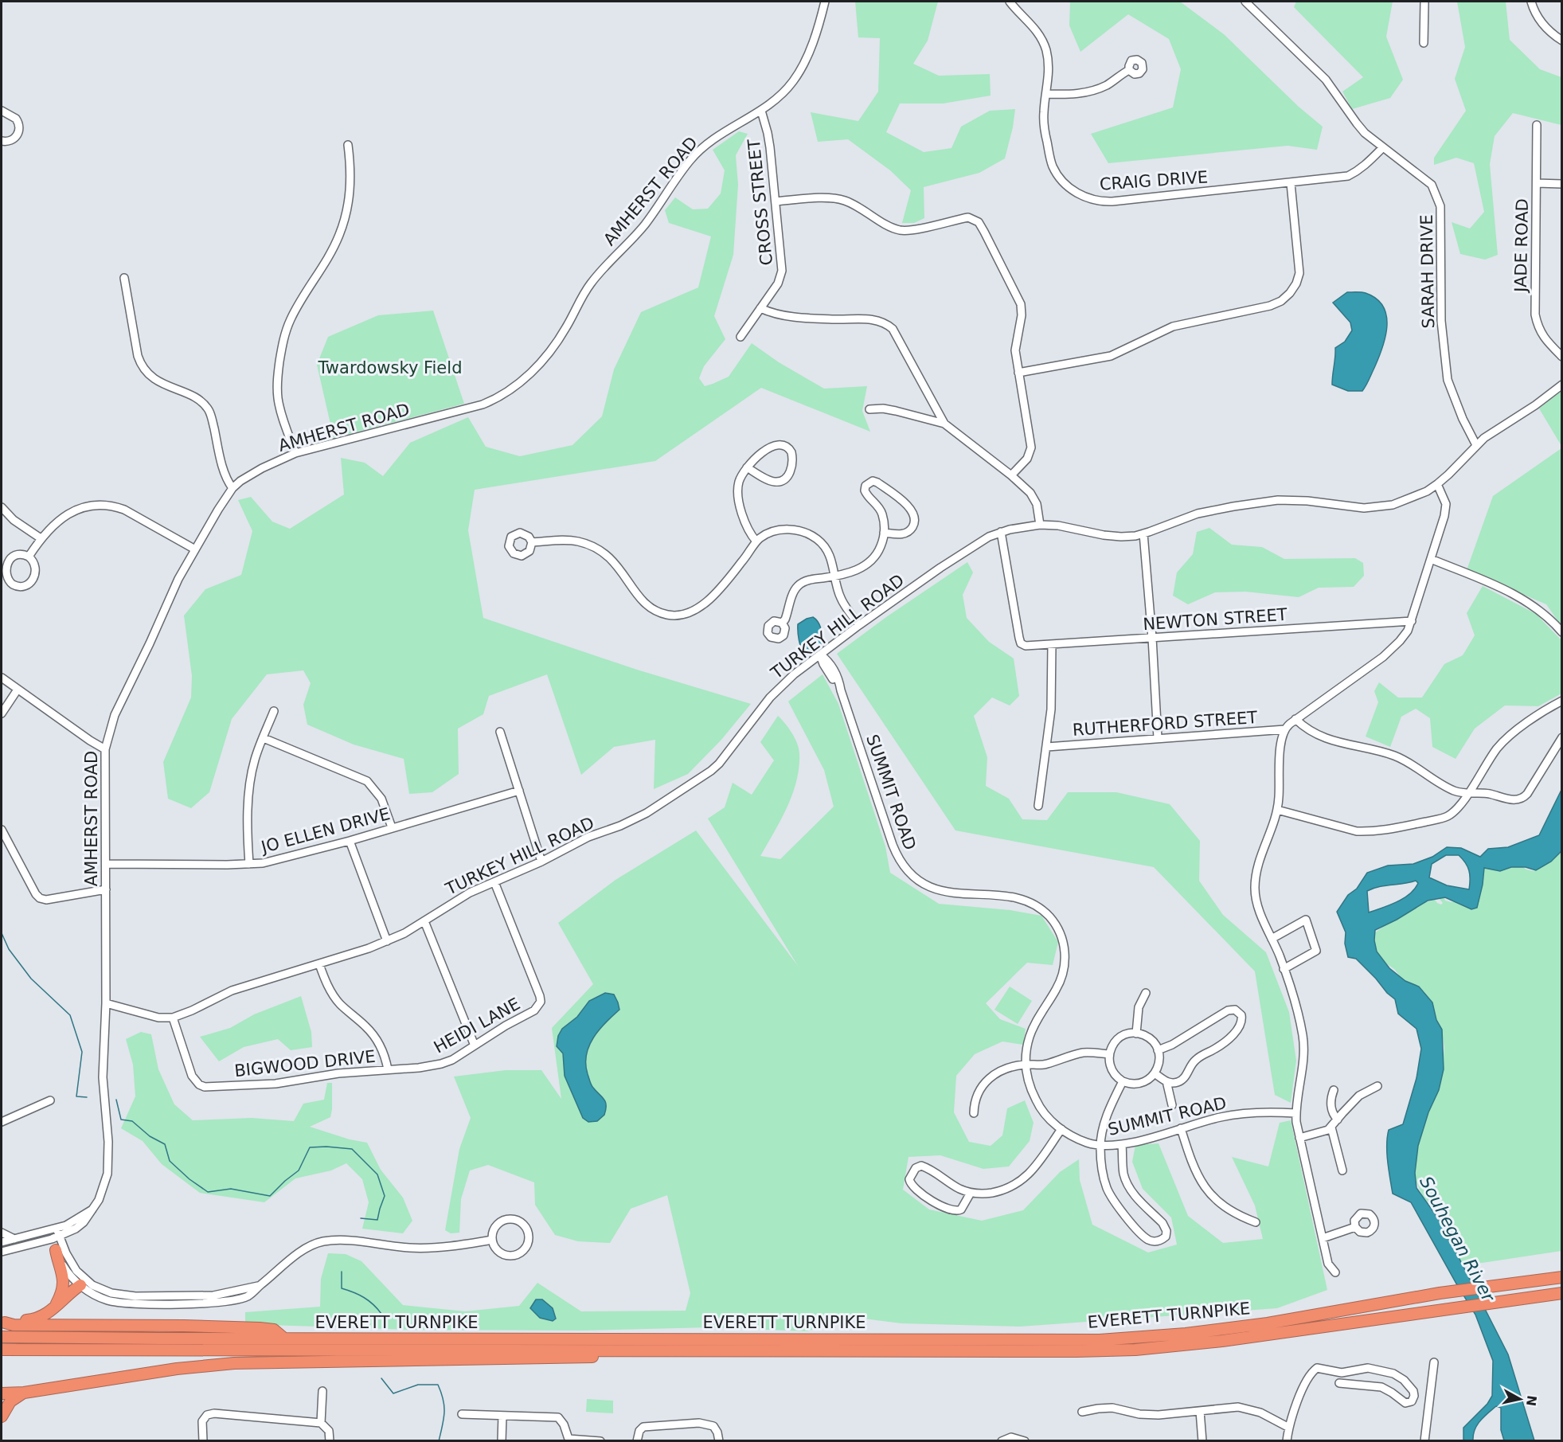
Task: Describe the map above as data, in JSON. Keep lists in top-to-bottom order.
{
  "streets": {
    "highway": ["EVERETT TURNPIKE"],
    "street": [
      "CRAIG DRIVE",
      "AMHERST ROAD",
      "CROSS STREET",
      "JADE ROAD",
      "SARAH DRIVE",
      "NEWTON STREET",
      "TURKEY HILL ROAD",
      "RUTHERFORD STREET",
      "SUMMIT ROAD",
      "JO ELLEN DRIVE",
      "HEIDI LANE",
      "BIGWOOD DRIVE"
    ]
  },
  "crossings": [
    ["CRAIG DRIVE", "SARAH DRIVE"],
    ["AMHERST ROAD", "CROSS STREET"],
    ["AMHERST ROAD", "TURKEY HILL ROAD"],
    ["AMHERST ROAD", "JO ELLEN DRIVE"],
    ["SARAH DRIVE", "TURKEY HILL ROAD"],
    ["NEWTON STREET", "TURKEY HILL ROAD"],
    ["TURKEY HILL ROAD", "SUMMIT ROAD"],
    ["TURKEY HILL ROAD", "HEIDI LANE"],
    ["TURKEY HILL ROAD", "BIGWOOD DRIVE"],
    ["HEIDI LANE", "BIGWOOD DRIVE"]
  ],
  "water": ["Souhegan River"],
  "parks": ["Twardowsky Field"],
  "north": "right"
}
